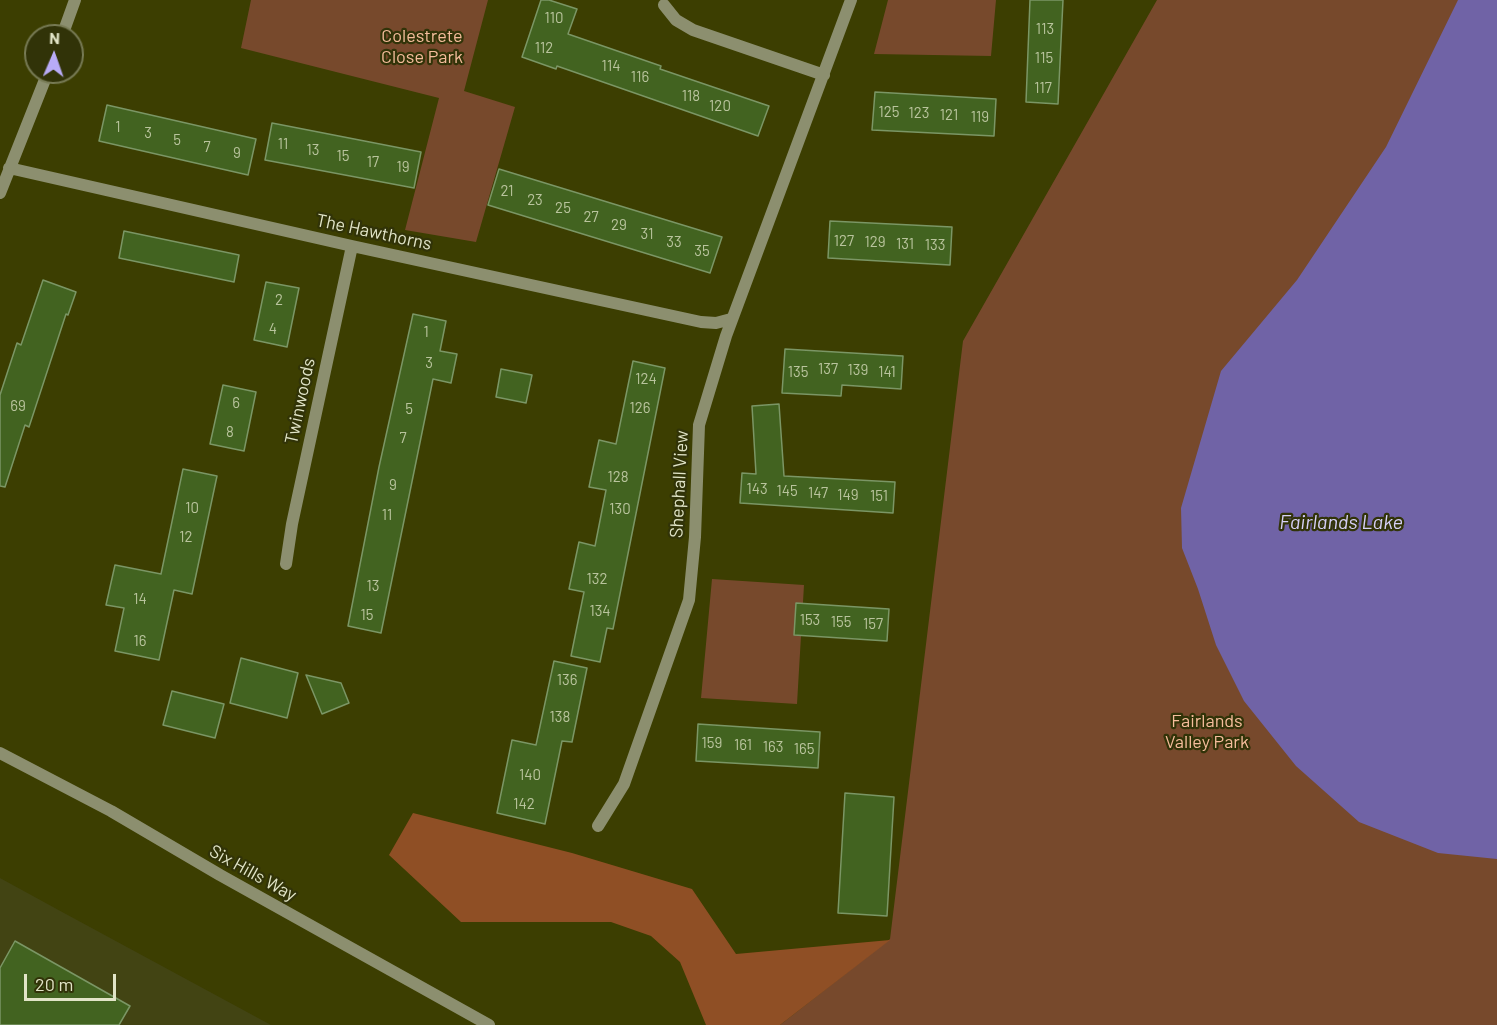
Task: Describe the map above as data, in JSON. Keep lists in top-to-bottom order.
{
  "streets": {
    "street": [
      "The Hawthorns",
      "Twinwoods",
      "Shephall View",
      "Six Hills Way"
    ]
  },
  "crossings": [
    ["The Hawthorns", "Twinwoods"],
    ["The Hawthorns", "Shephall View"]
  ],
  "water": ["Fairlands Lake"],
  "parks": ["Colestrete Close Park", "Fairlands Valley Park"],
  "house_numbers": [
    "110",
    "113",
    "112",
    "115",
    "114",
    "116",
    "117",
    "118",
    "120",
    "125",
    "123",
    "121",
    "119",
    "1",
    "3",
    "5",
    "11",
    "7",
    "13",
    "9",
    "15",
    "17",
    "19",
    "21",
    "23",
    "25",
    "27",
    "29",
    "31",
    "127",
    "33",
    "129",
    "131",
    "133",
    "35",
    "2",
    "4",
    "1",
    "3",
    "137",
    "139",
    "135",
    "141",
    "124",
    "6",
    "69",
    "126",
    "5",
    "8",
    "7",
    "128",
    "9",
    "143",
    "145",
    "147",
    "149",
    "151",
    "10",
    "130",
    "11",
    "12",
    "132",
    "13",
    "14",
    "134",
    "15",
    "153",
    "155",
    "157",
    "16",
    "136",
    "138",
    "159",
    "161",
    "163",
    "165",
    "140",
    "142"
  ],
  "scale_bar": "20 m",
  "north": "top"
}
